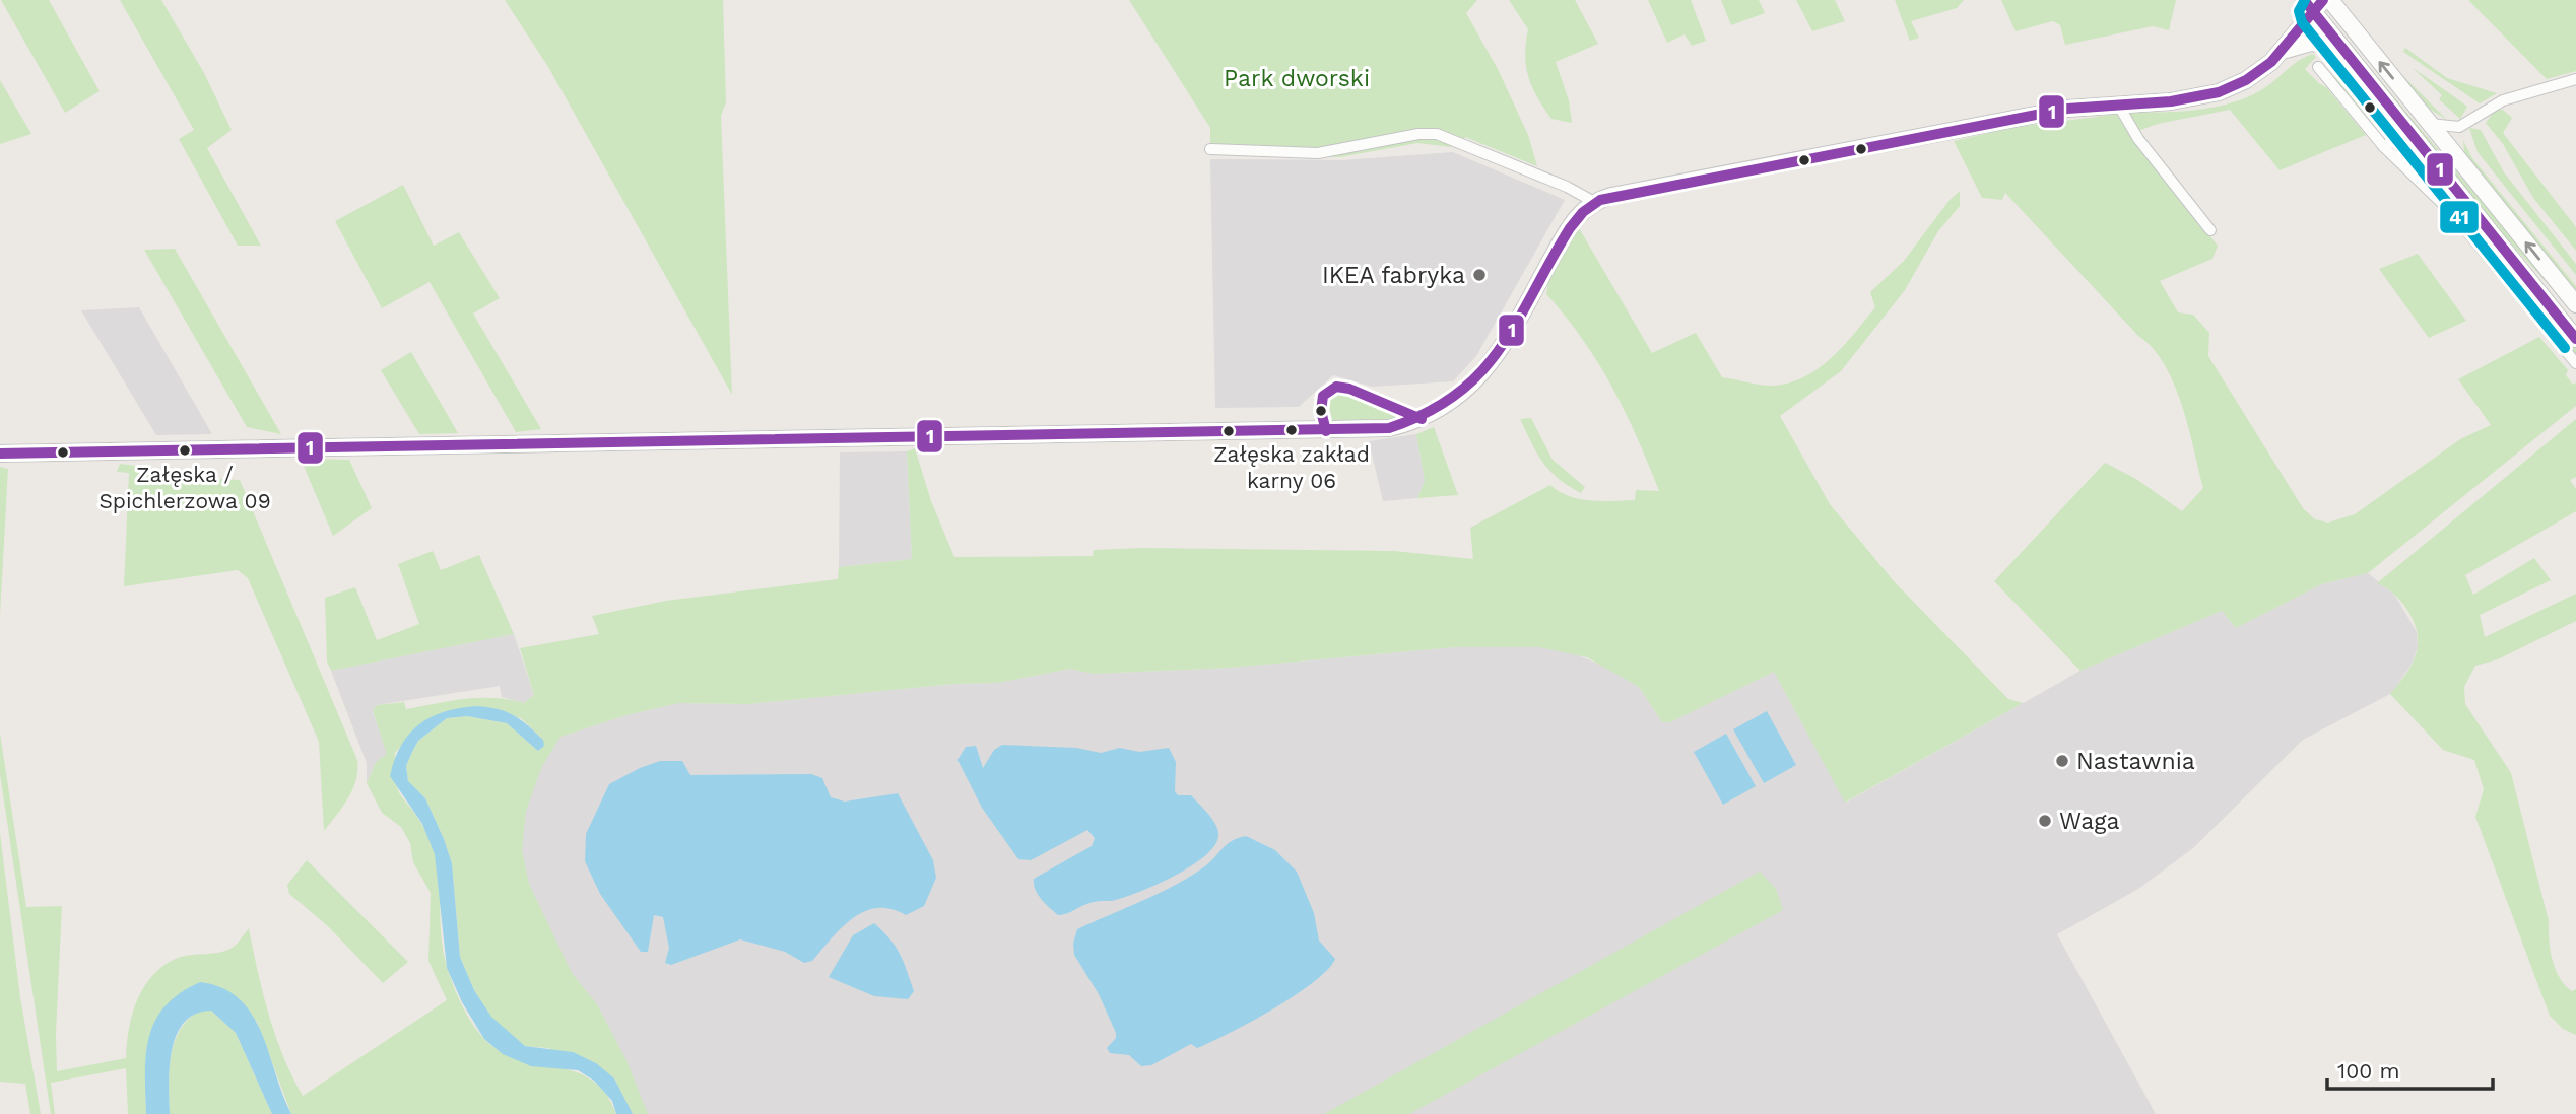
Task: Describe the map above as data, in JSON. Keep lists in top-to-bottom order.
{
  "parks": ["Park dworski"],
  "places": [
    "IKEA fabryka",
    "Załęska zakład karny 06",
    "Załęska / Spichlerzowa 09",
    "Nastawnia",
    "Waga"
  ],
  "lines": ["transit line 1", "transit line 41"],
  "scale_bar": "100 m"
}
